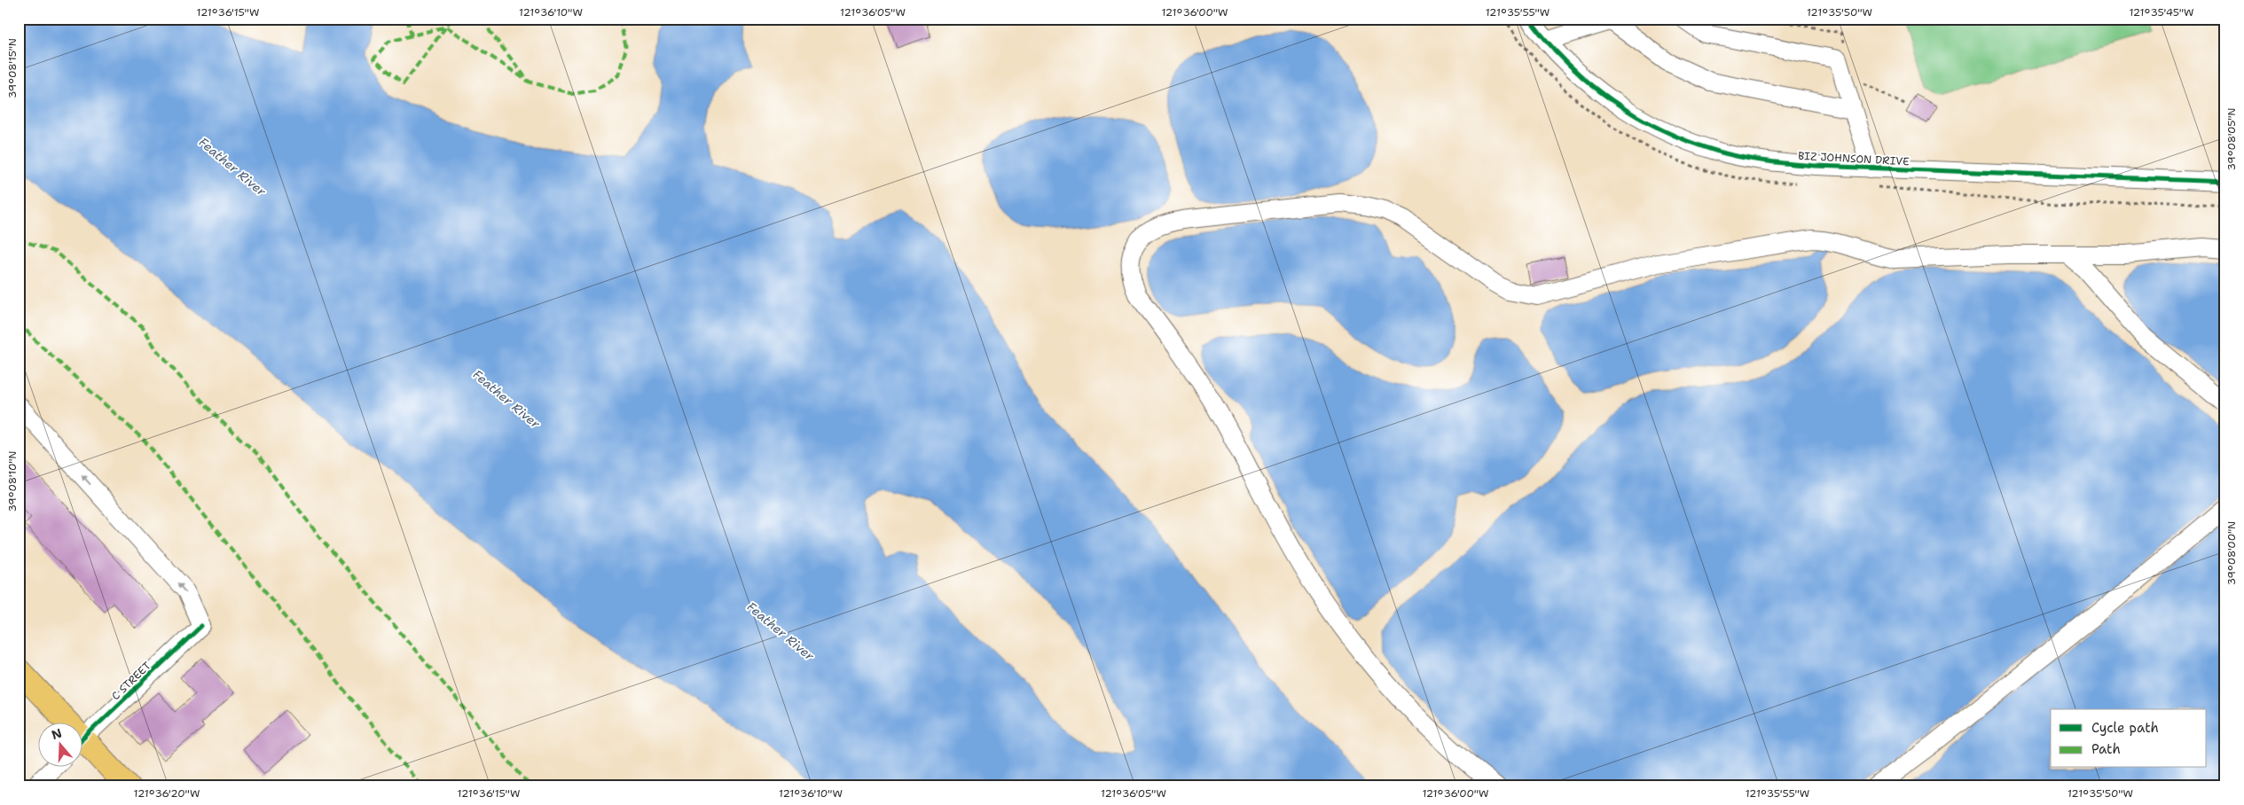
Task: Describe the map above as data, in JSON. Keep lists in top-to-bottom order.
{
  "streets": {
    "street": ["BIZ JOHNSON DRIVE", "C STREET"]
  },
  "water": ["Feather River"],
  "legend": ["Cycle path", "Path"],
  "north": "top",
  "coordinates": [
    "121°36'15\"W",
    "121°36'10\"W",
    "121°36'05\"W",
    "121°36'00\"W",
    "121°35'55\"W",
    "121°35'50\"W",
    "121°35'45\"W",
    "39°08'15\"N",
    "39°08'05\"N",
    "39°08'10\"N",
    "39°08'00\"N",
    "121°36'20\"W"
  ]
}
